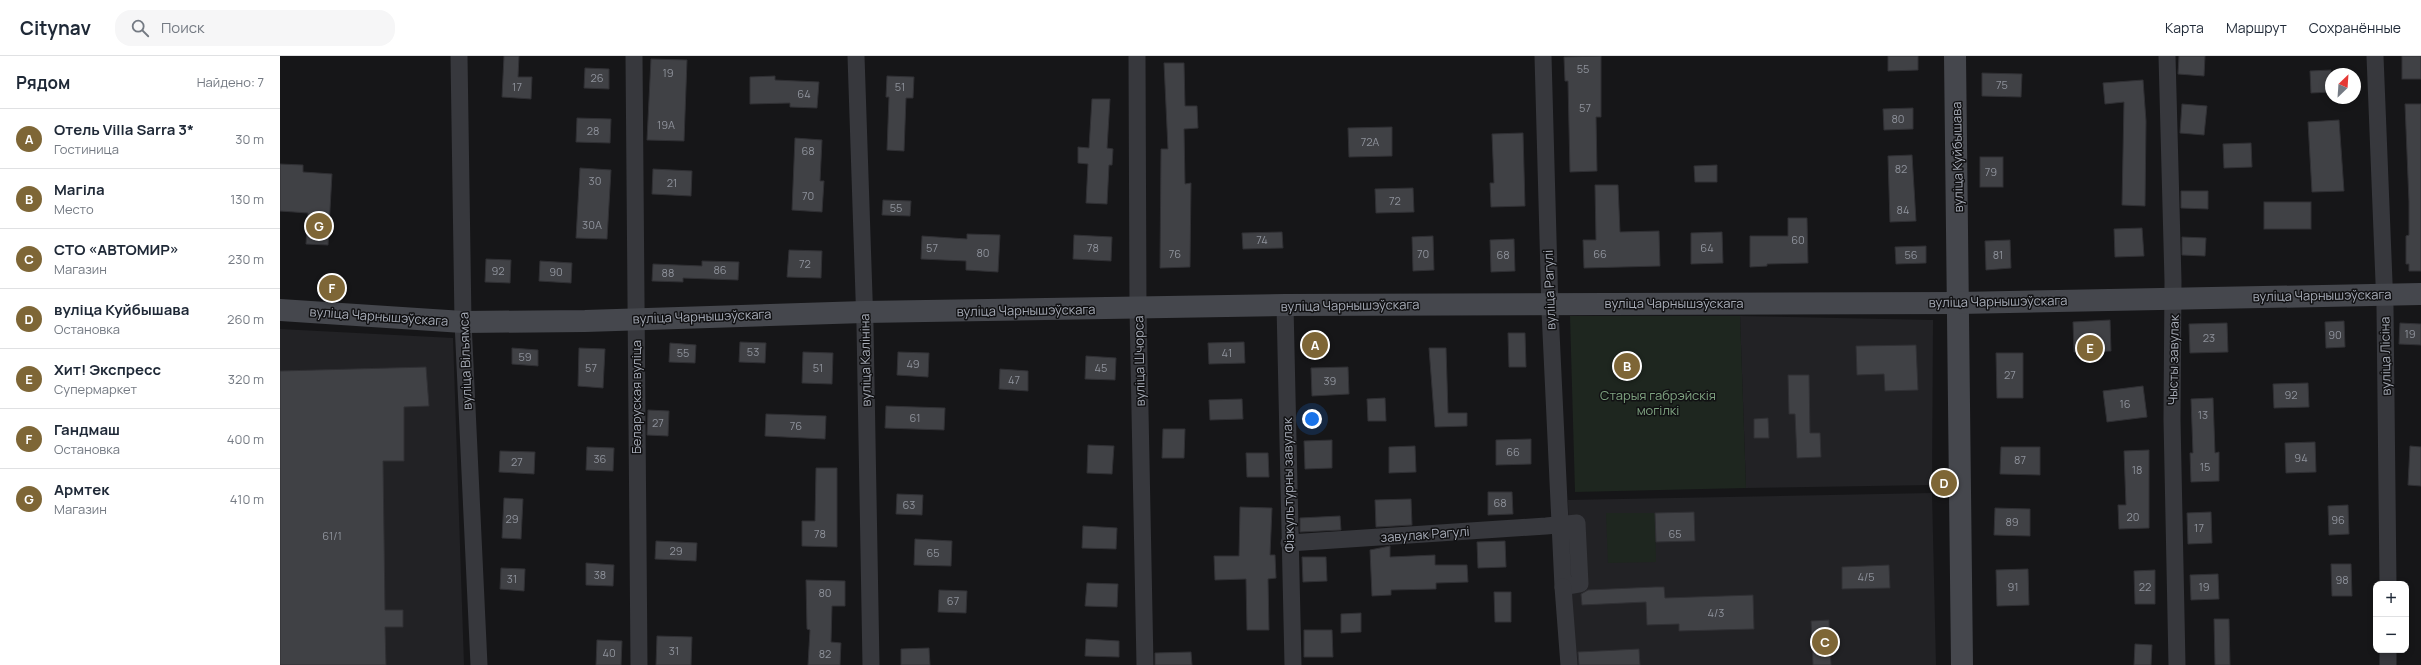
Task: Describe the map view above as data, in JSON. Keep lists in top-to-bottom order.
{
  "streets": {
    "main road": ["вуліца Куйбышава", "вуліца Чарнышэўскага"],
    "street": [
      "вуліца Рагулі",
      "вуліца Лісіна",
      "вуліца Калініна",
      "Чысты завулак",
      "вуліца Вільямса",
      "вуліца Шчорса",
      "Беларуская вуліца",
      "Фізкультурны завулак",
      "завулак Рагулі"
    ]
  },
  "crossings": [
    ["вуліца Куйбышава", "вуліца Чарнышэўскага"],
    ["вуліца Рагулі", "вуліца Чарнышэўскага"],
    ["вуліца Рагулі", "завулак Рагулі"],
    ["вуліца Чарнышэўскага", "вуліца Лісіна"],
    ["вуліца Чарнышэўскага", "вуліца Калініна"],
    ["вуліца Чарнышэўскага", "Чысты завулак"],
    ["вуліца Чарнышэўскага", "вуліца Вільямса"],
    ["вуліца Чарнышэўскага", "вуліца Шчорса"],
    ["вуліца Чарнышэўскага", "Беларуская вуліца"],
    ["вуліца Чарнышэўскага", "Фізкультурны завулак"],
    ["Фізкультурны завулак", "завулак Рагулі"]
  ],
  "parks": ["Старыя габрэйскія могілкі"],
  "house_numbers": [
    "55",
    "19",
    "26",
    "75",
    "17",
    "51",
    "64",
    "57",
    "80",
    "19А",
    "28",
    "72А",
    "68",
    "82",
    "79",
    "30",
    "21",
    "70",
    "72",
    "55",
    "84",
    "30А",
    "74",
    "60",
    "57",
    "78",
    "64",
    "80",
    "76",
    "70",
    "66",
    "68",
    "56",
    "81",
    "72",
    "86",
    "92",
    "90",
    "88",
    "19",
    "90",
    "23",
    "53",
    "55",
    "41",
    "59",
    "49",
    "57",
    "51",
    "45",
    "27",
    "47",
    "39",
    "92",
    "16",
    "13",
    "61",
    "27",
    "76",
    "66",
    "94",
    "36",
    "87",
    "27",
    "15",
    "18",
    "68",
    "63",
    "20",
    "29",
    "96",
    "89",
    "17",
    "78",
    "65",
    "61/1",
    "29",
    "65",
    "38",
    "4/5",
    "31",
    "98",
    "91",
    "22",
    "19",
    "80",
    "67",
    "4/3",
    "31",
    "40",
    "82"
  ],
  "north": "top right",
  "page": {
    "header": "Citynav",
    "search": "Поиск",
    "nav": ["Карта", "Маршрут", "Сохранённые"],
    "heading": ["Рядом", "Найдено: 7"],
    "list": [
      {
        "mark": "A",
        "name": "Отель Villa Sarra 3*",
        "note": "Гостиница",
        "value": "30 m"
      },
      {
        "mark": "B",
        "name": "Магіла",
        "note": "Место",
        "value": "130 m"
      },
      {
        "mark": "C",
        "name": "СТО «АВТОМИР»",
        "note": "Магазин",
        "value": "230 m"
      },
      {
        "mark": "D",
        "name": "вуліца Куйбышава",
        "note": "Остановка",
        "value": "260 m"
      },
      {
        "mark": "E",
        "name": "Хит! Экспресс",
        "note": "Супермаркет",
        "value": "320 m"
      },
      {
        "mark": "F",
        "name": "Гандмаш",
        "note": "Остановка",
        "value": "400 m"
      },
      {
        "mark": "G",
        "name": "Армтек",
        "note": "Магазин",
        "value": "410 m"
      }
    ],
    "pins": [
      "G",
      "F",
      "A",
      "E",
      "B",
      "D",
      "C"
    ],
    "map_buttons": ["+", "−"]
  }
}
